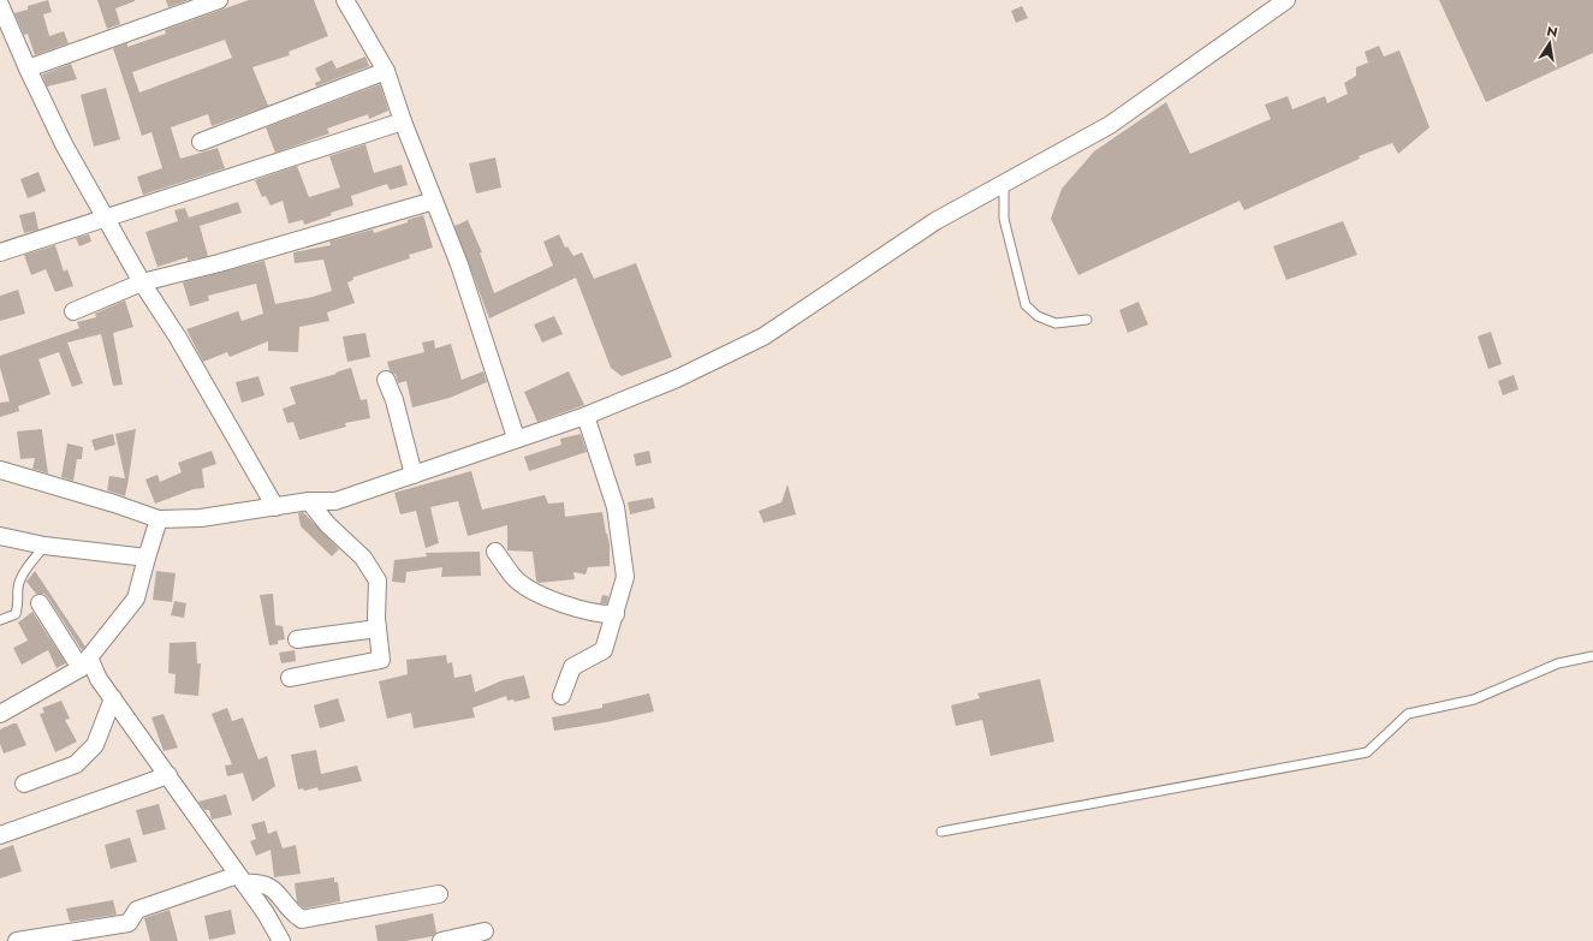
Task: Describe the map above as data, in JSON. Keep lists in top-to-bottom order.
{
  "north": "top"
}
